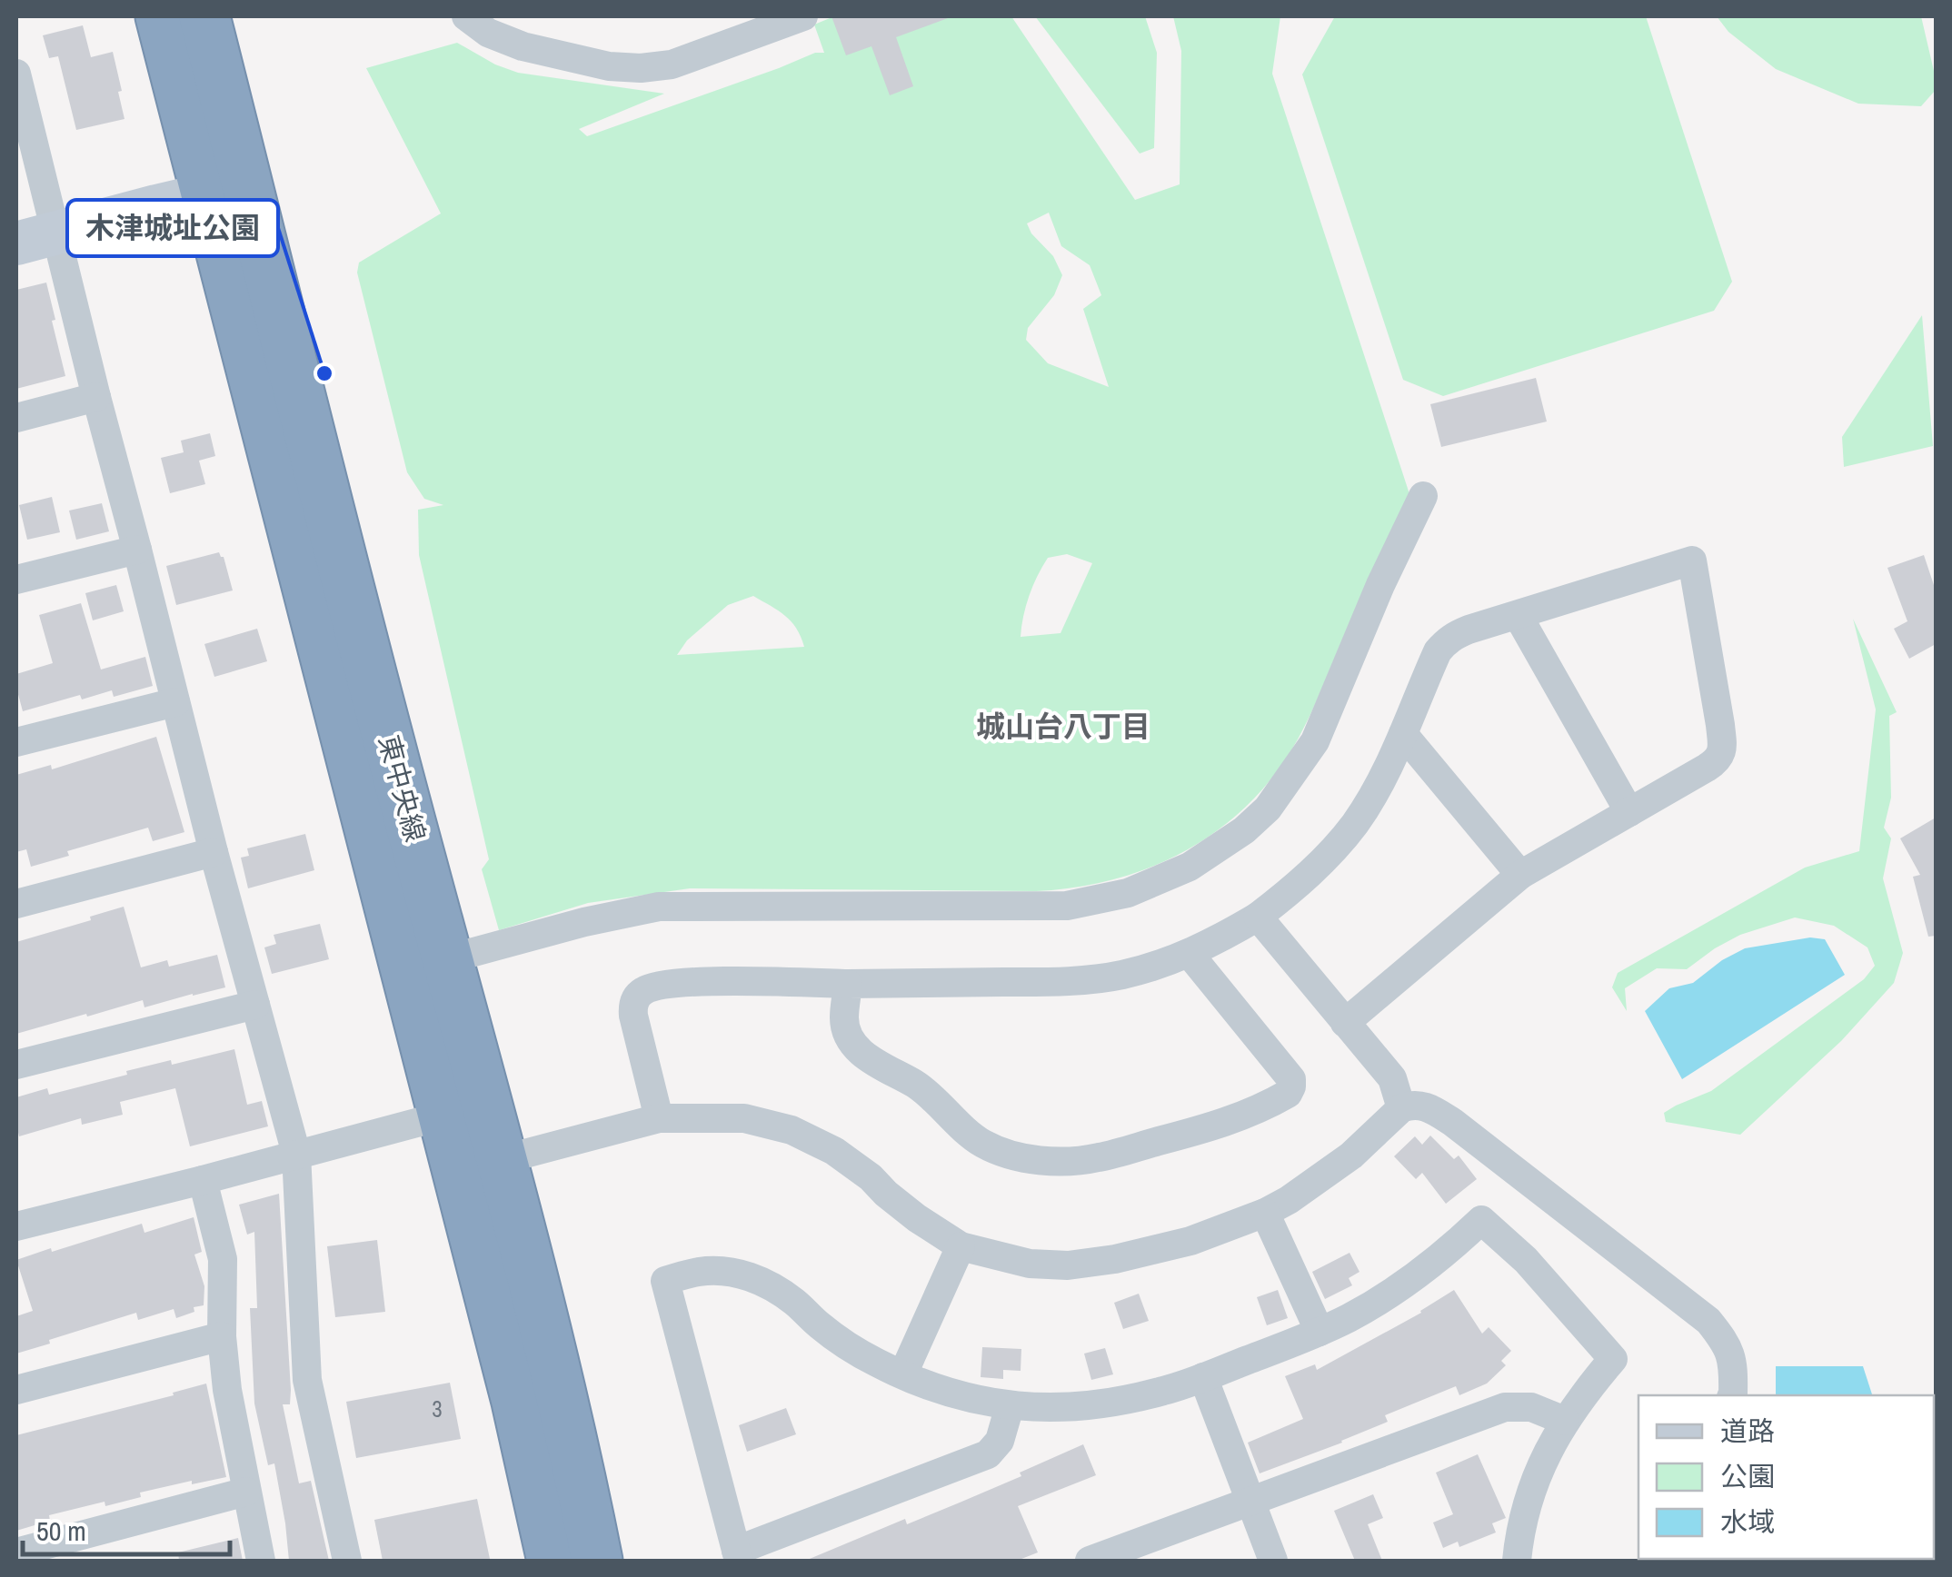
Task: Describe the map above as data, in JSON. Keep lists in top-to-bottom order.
{
  "streets": {
    "highway": ["東中央線"]
  },
  "districts": ["城山台八丁目"],
  "places": ["木津城址公園"],
  "house_numbers": ["3"],
  "legend": ["道路", "公園", "水域"],
  "scale_bar": "50 m"
}
